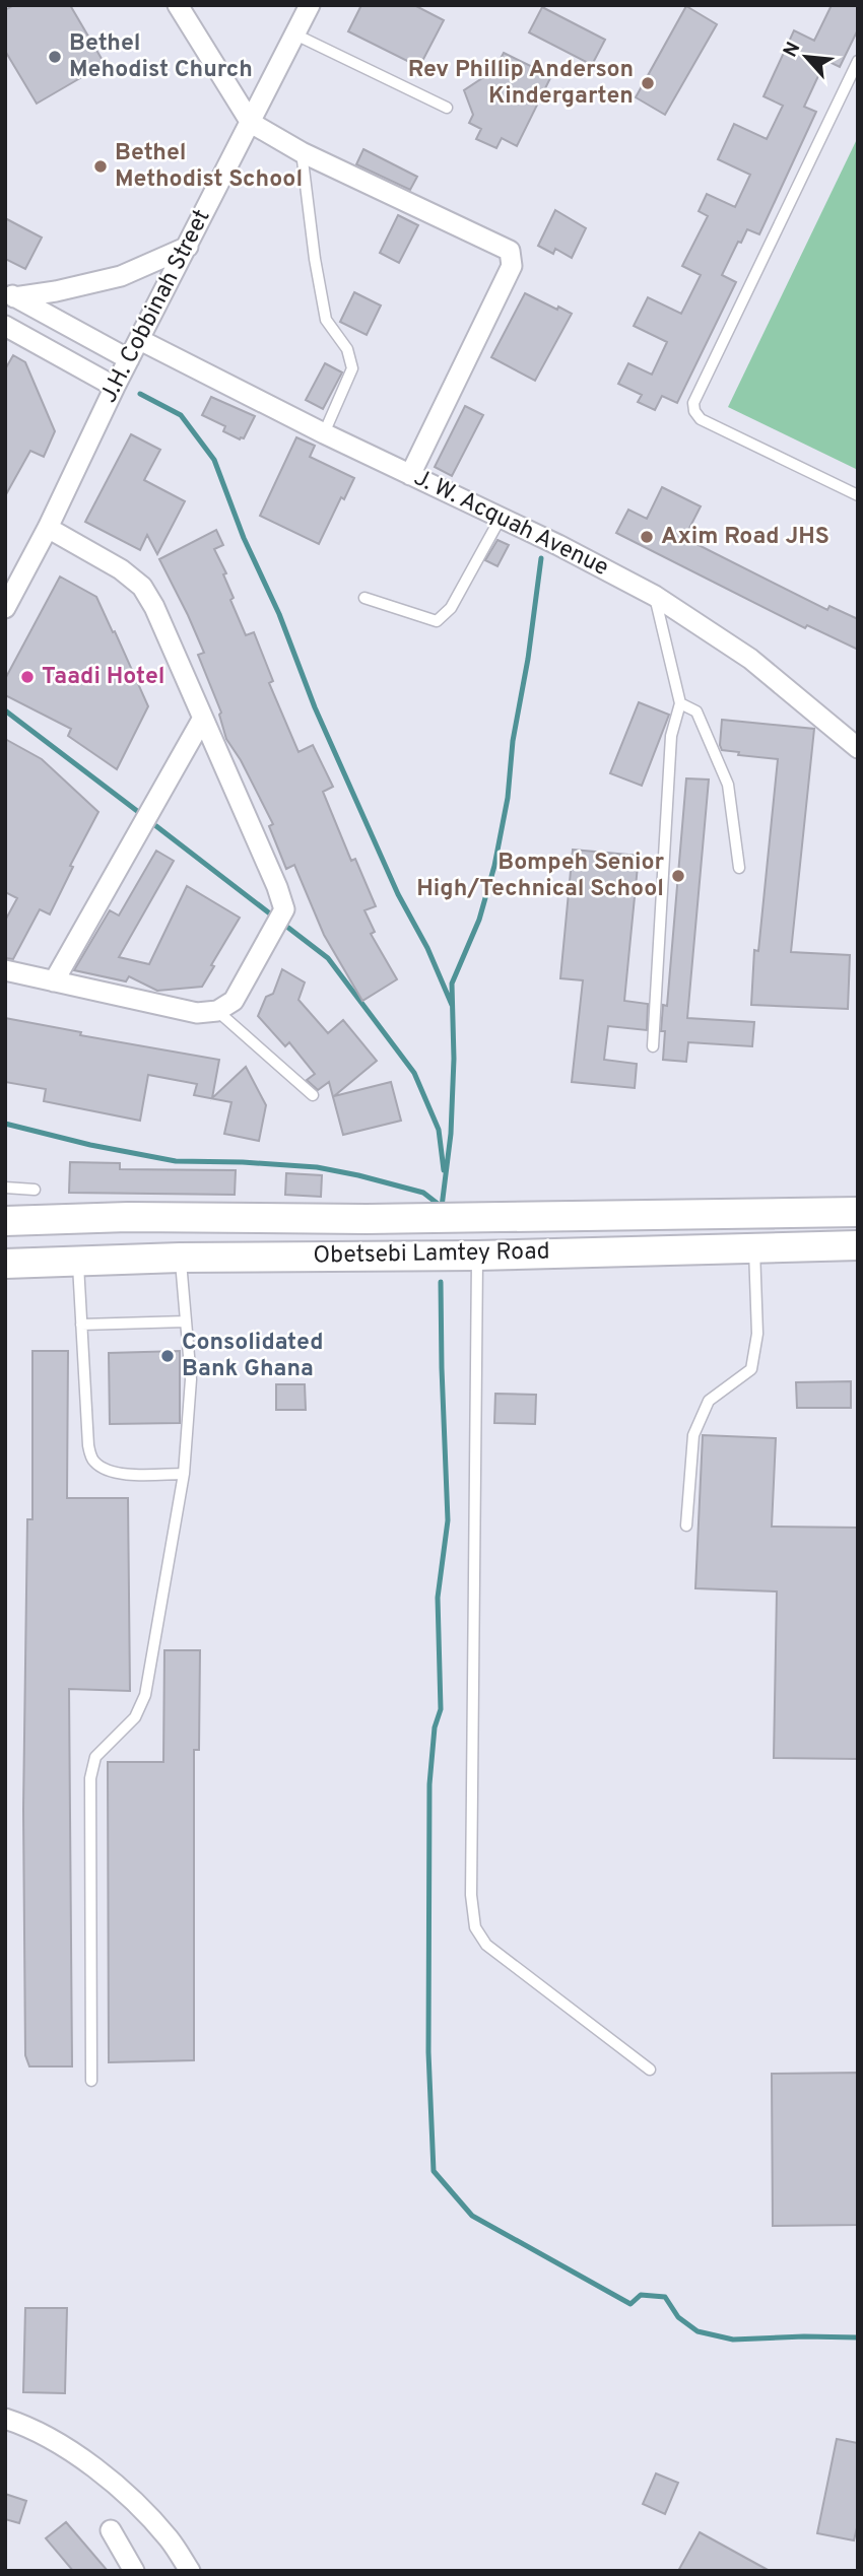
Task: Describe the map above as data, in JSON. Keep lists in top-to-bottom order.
{
  "streets": {
    "main road": ["Obetsebi Lamtey Road"],
    "street": ["J.H. Cobbinah Street", "J. W. Acquah Avenue"]
  },
  "crossings": [
    ["J.H. Cobbinah Street", "J. W. Acquah Avenue"]
  ],
  "places": [
    "Bethel Mehodist Church",
    "Rev Phillip Anderson Kindergarten",
    "Bethel Methodist School",
    "Axim Road JHS",
    "Taadi Hotel",
    "Bompeh Senior High/Technical School",
    "Consolidated Bank Ghana"
  ],
  "north": "top left"
}
